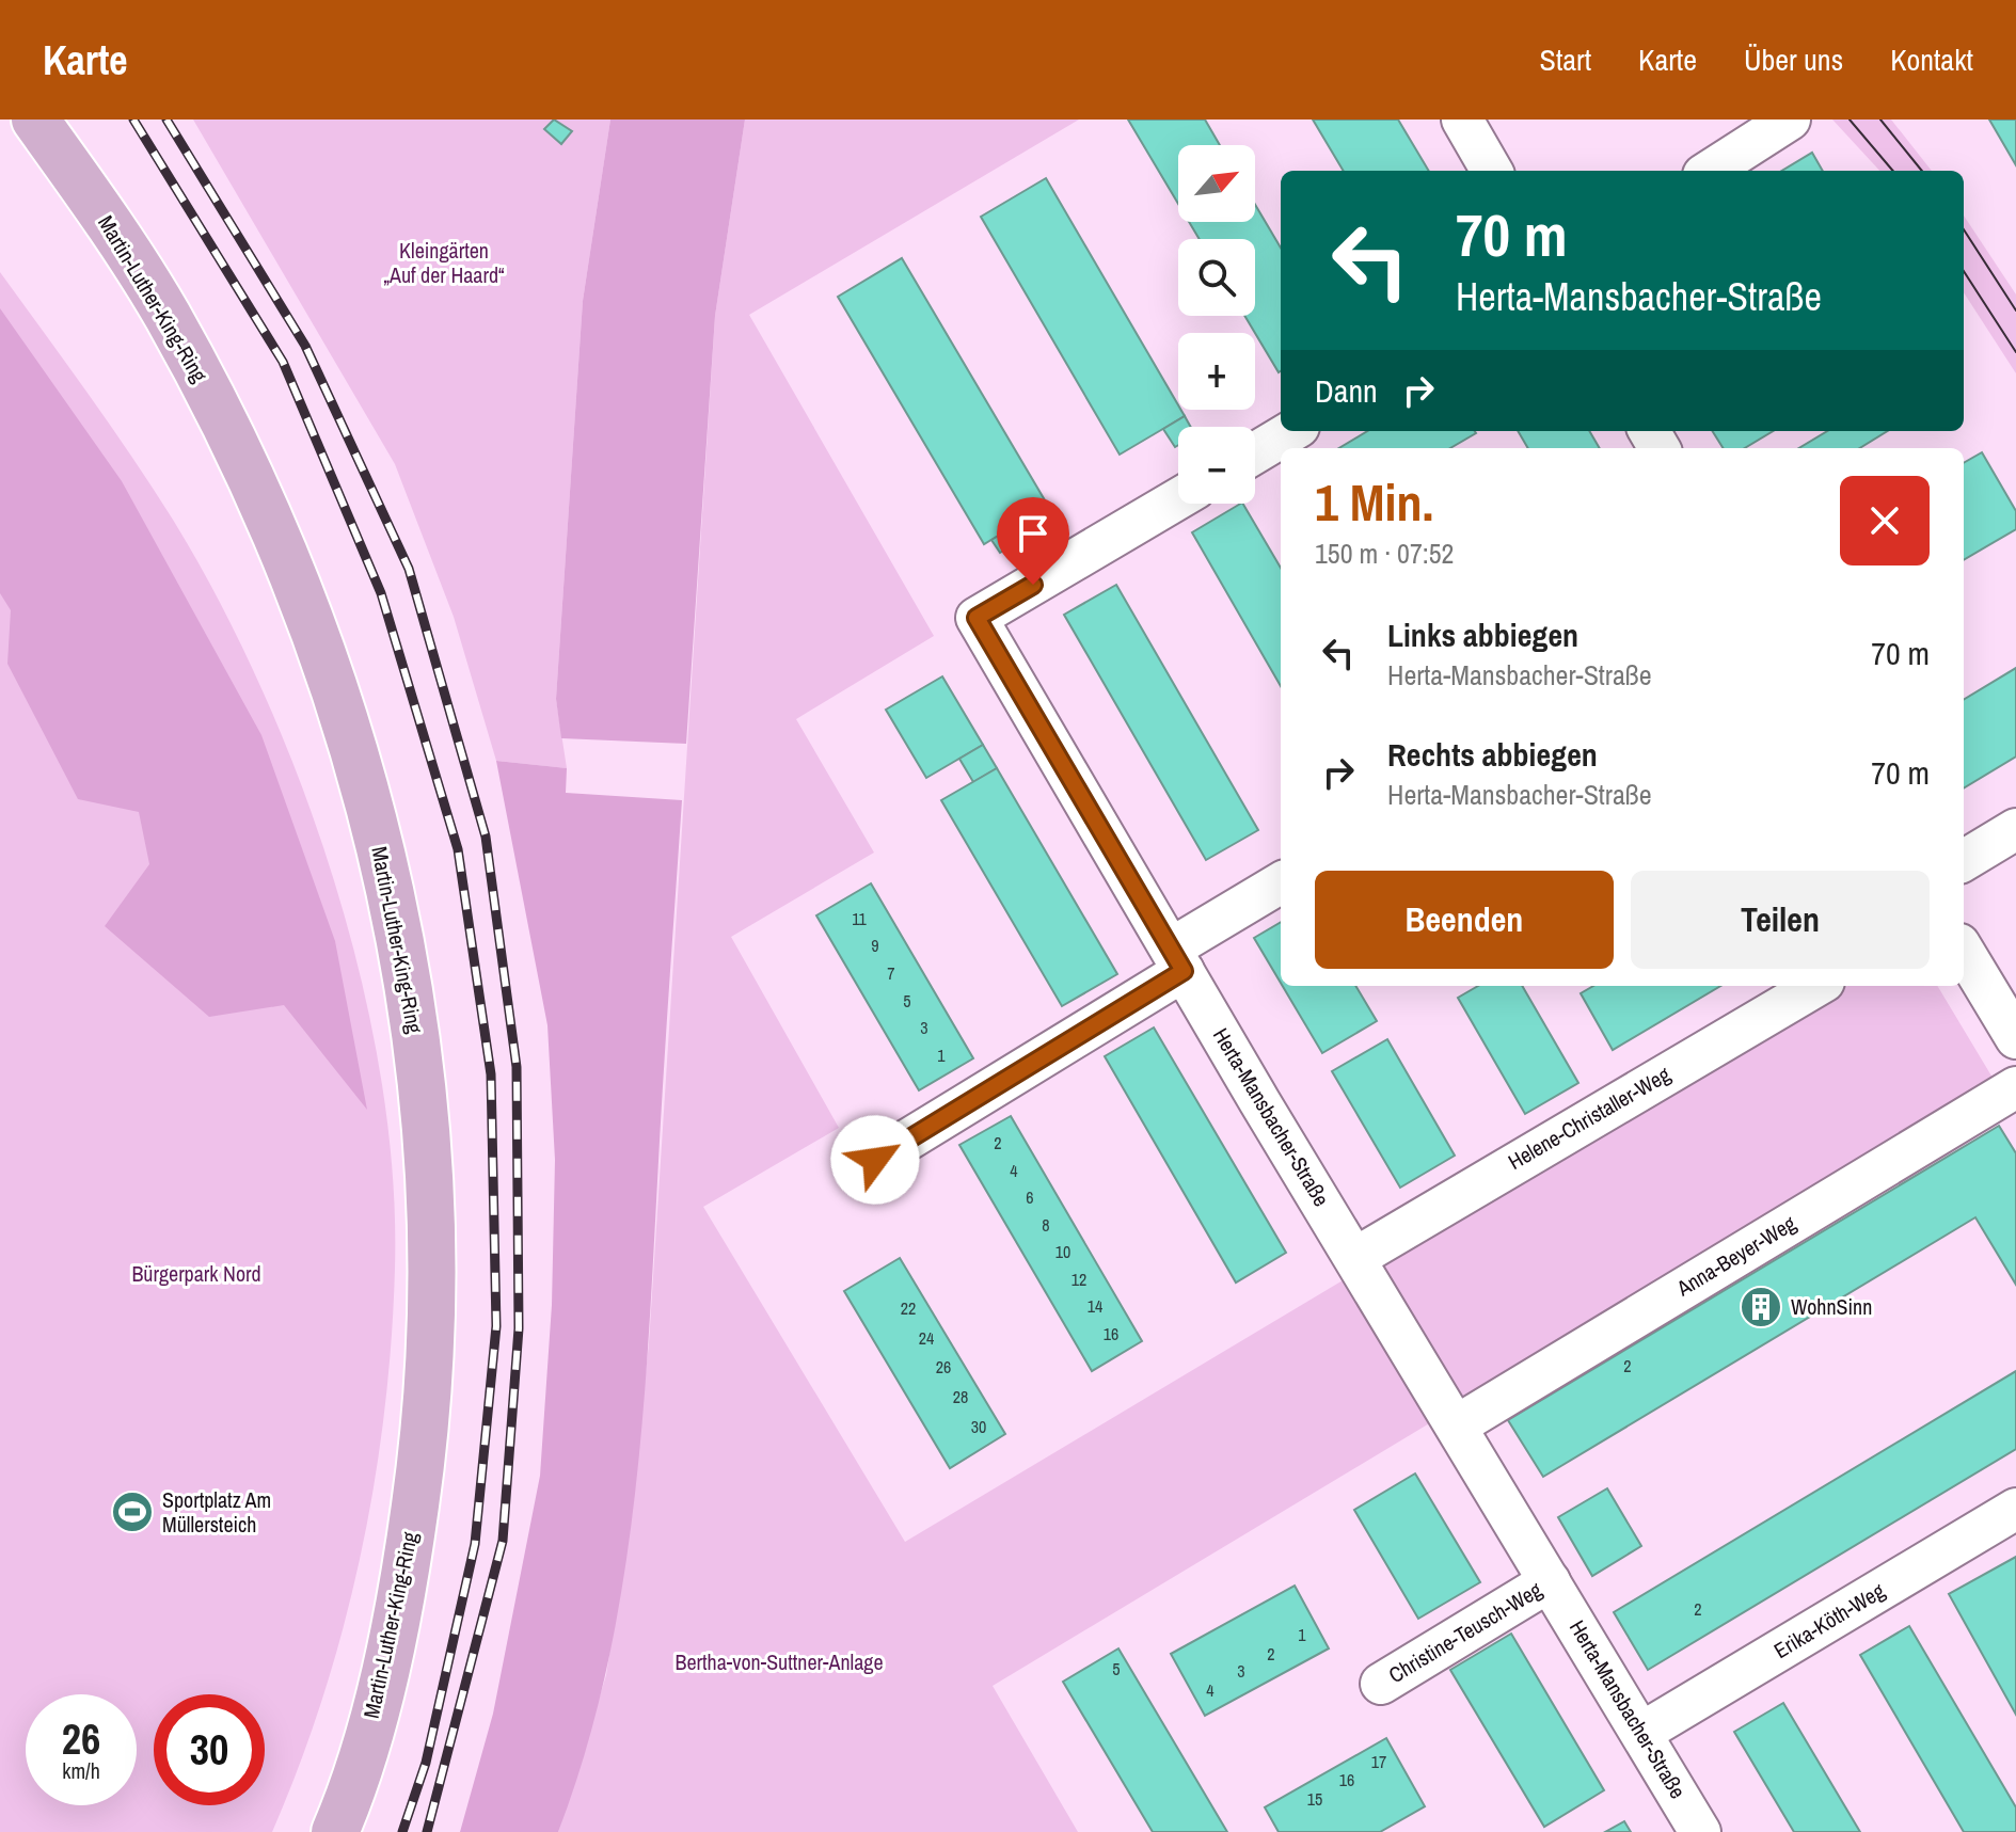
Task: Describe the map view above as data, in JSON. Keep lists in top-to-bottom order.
{
  "streets": {
    "main road": ["Martin-Luther-King-Ring"],
    "street": [
      "Herta-Mansbacher-Straße",
      "Helene-Christaller-Weg",
      "Anna-Beyer-Weg",
      "Erika-Köth-Weg",
      "Christine-Teusch-Weg"
    ]
  },
  "crossings": [
    ["Herta-Mansbacher-Straße", "Helene-Christaller-Weg"],
    ["Herta-Mansbacher-Straße", "Anna-Beyer-Weg"],
    ["Herta-Mansbacher-Straße", "Erika-Köth-Weg"],
    ["Herta-Mansbacher-Straße", "Christine-Teusch-Weg"]
  ],
  "parks": ["Kleingärten „Auf der Haard“", "Bürgerpark Nord", "Bertha-von-Suttner-Anlage"],
  "places": {
    "building": ["WohnSinn"],
    "sports": ["Sportplatz Am Müllersteich"]
  },
  "house_numbers": [
    "11",
    "9",
    "7",
    "5",
    "3",
    "1",
    "2",
    "4",
    "6",
    "8",
    "10",
    "12",
    "14",
    "22",
    "16",
    "24",
    "2",
    "26",
    "28",
    "30",
    "2",
    "1",
    "2",
    "5",
    "3",
    "4",
    "17",
    "16",
    "15"
  ],
  "north": "top right",
  "page": {
    "header": "Karte",
    "nav": [
      "Start",
      "Karte",
      "Über uns",
      "Kontakt"
    ],
    "map_buttons": ["+", "−"],
    "turn": ["70 m", "Herta-Mansbacher-Straße"],
    "then": "Dann",
    "heading": ["1 Min.", "150 m · 07:52"],
    "list": [
      {
        "name": "Links abbiegen",
        "note": "Herta-Mansbacher-Straße",
        "value": "70 m"
      },
      {
        "name": "Rechts abbiegen",
        "note": "Herta-Mansbacher-Straße",
        "value": "70 m"
      }
    ],
    "buttons": ["Beenden", "Teilen"],
    "speed": "26 km/h",
    "limit": "30"
  }
}
